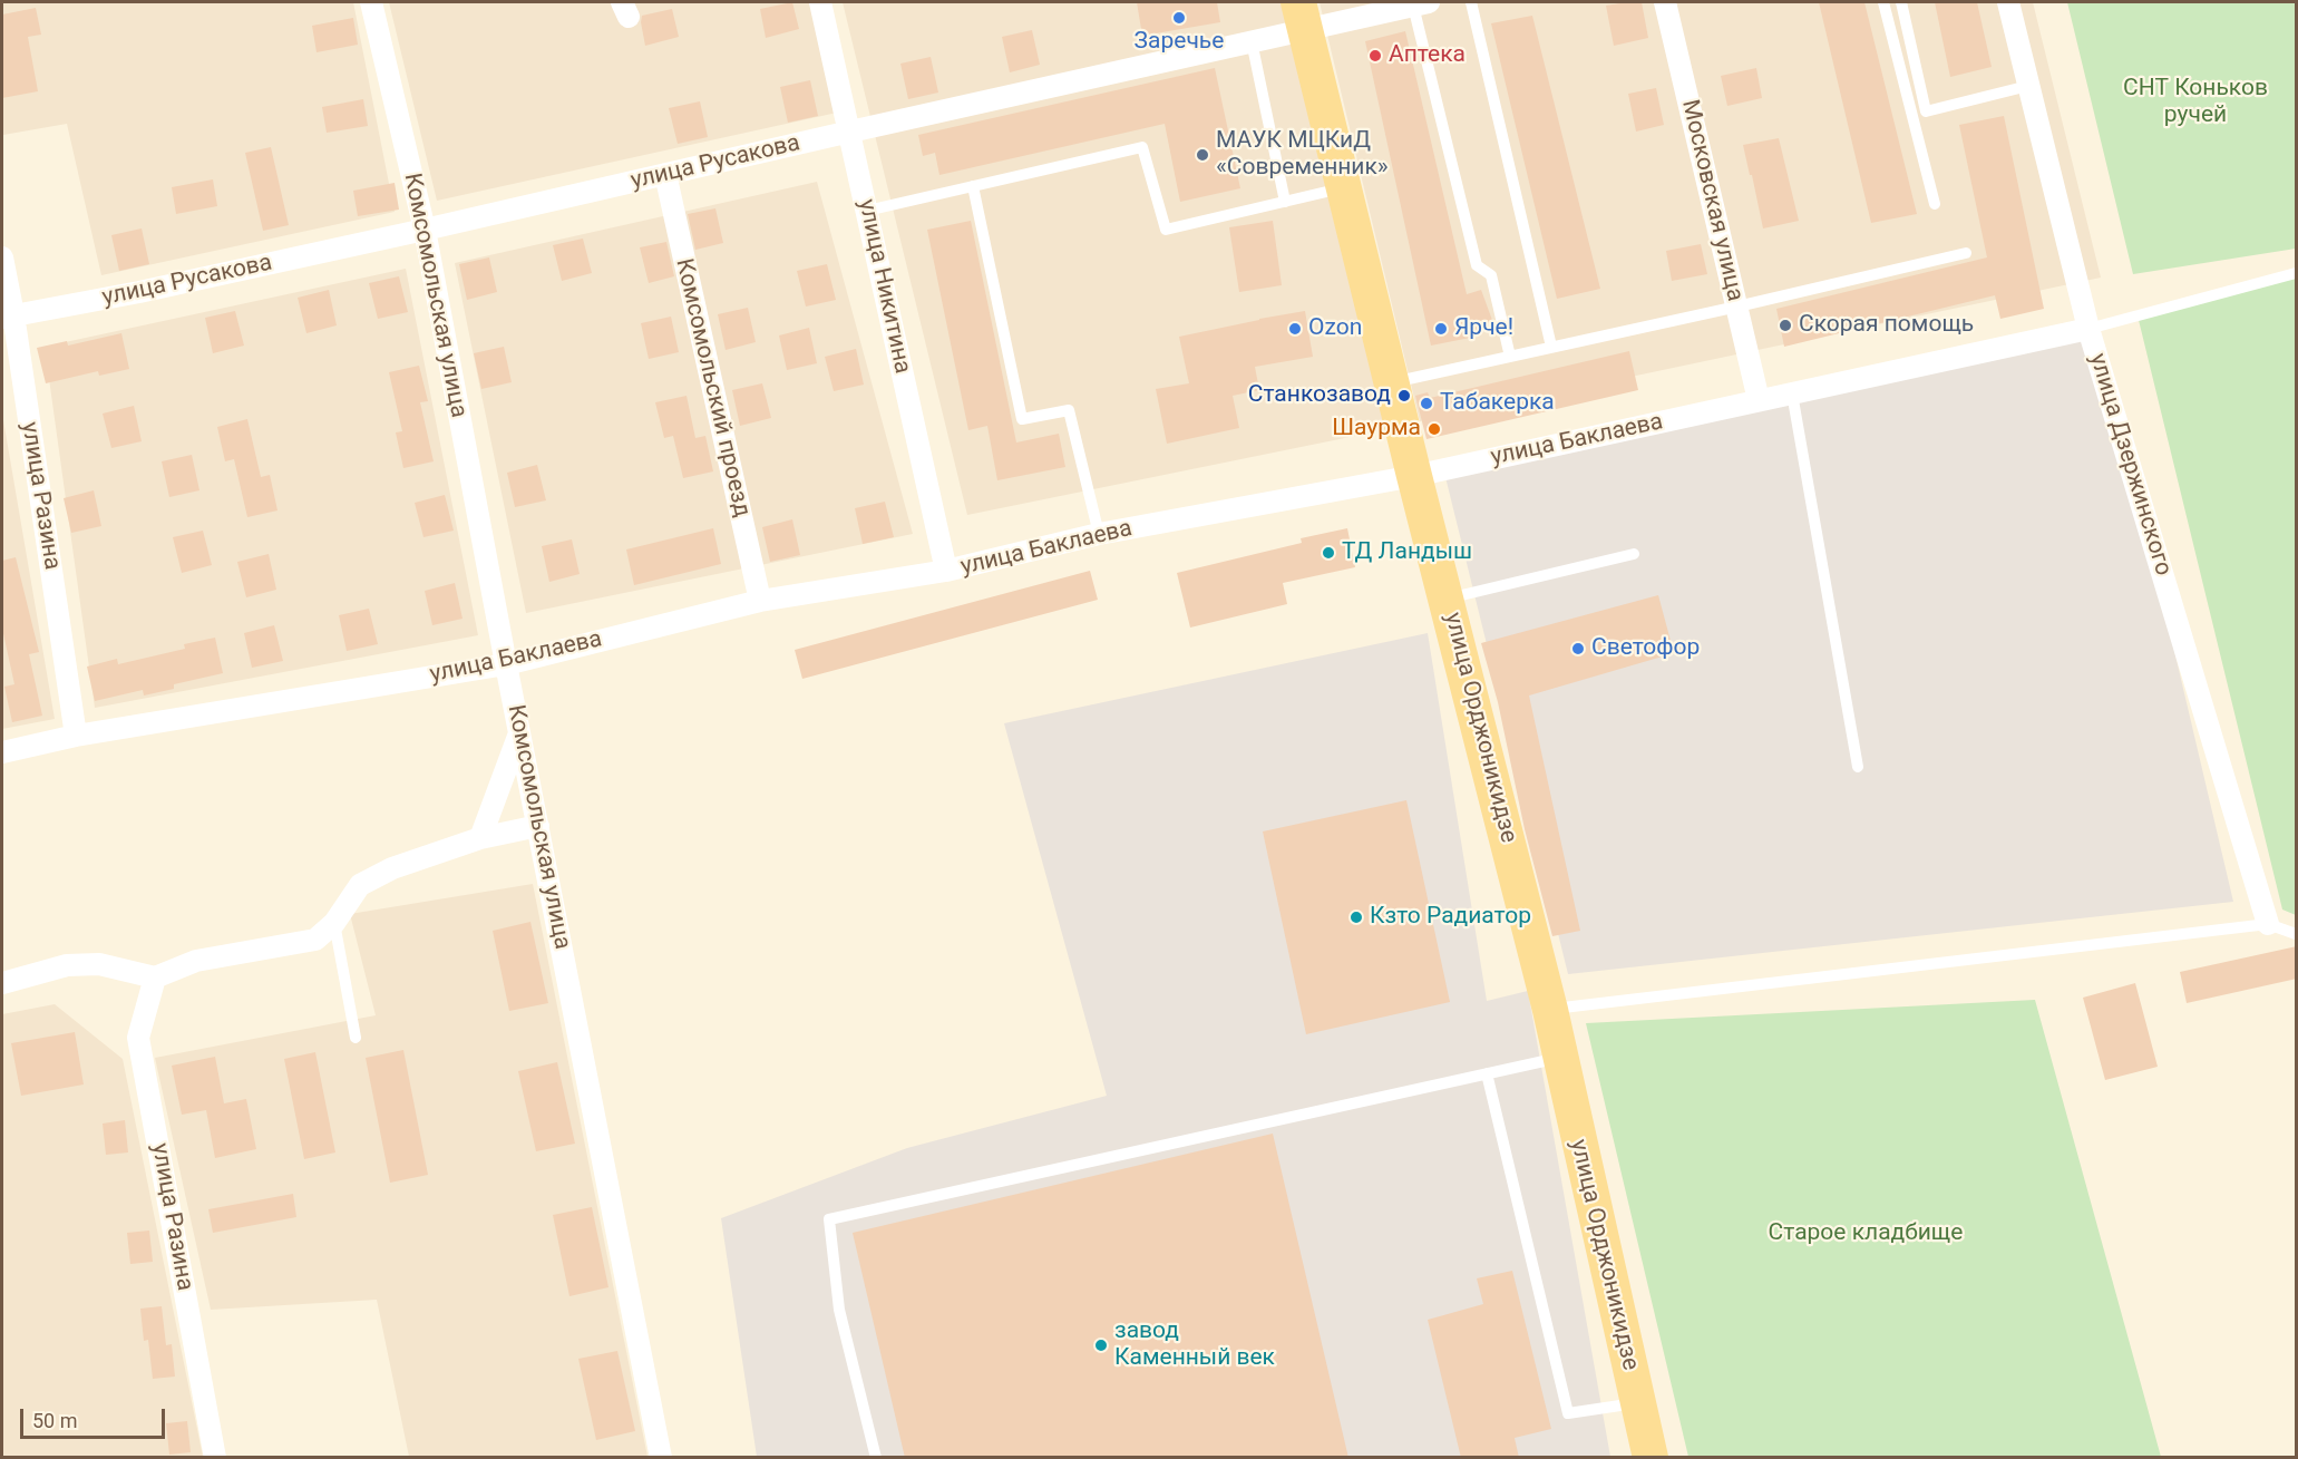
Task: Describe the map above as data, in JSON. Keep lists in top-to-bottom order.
{
  "streets": {
    "main road": ["улица Орджоникидзе"],
    "street": [
      "улица Русакова",
      "Московская улица",
      "улица Никитина",
      "Комсомольская улица",
      "Комсомольский проезд",
      "улица Баклаева",
      "улица Дзержинского",
      "улица Разина"
    ]
  },
  "crossings": [
    ["улица Русакова", "улица Никитина"],
    ["улица Русакова", "Комсомольская улица"],
    ["улица Русакова", "Комсомольский проезд"],
    ["улица Русакова", "улица Разина"],
    ["улица Русакова", "улица Орджоникидзе"],
    ["Московская улица", "улица Баклаева"],
    ["улица Никитина", "улица Баклаева"],
    ["Комсомольская улица", "улица Баклаева"],
    ["Комсомольский проезд", "улица Баклаева"],
    ["улица Баклаева", "улица Дзержинского"],
    ["улица Баклаева", "улица Разина"],
    ["улица Баклаева", "улица Орджоникидзе"]
  ],
  "parks": ["СНТ Коньков ручей", "Старое кладбище"],
  "places": [
    "Заречье",
    "Аптека",
    "МАУК МЦКиД «Современник»",
    "Скорая помощь",
    "Ozon",
    "Ярче!",
    "Станкозавод",
    "Табакерка",
    "Шаурма",
    "ТД Ландыш",
    "Светофор",
    "Кзто Радиатор",
    "завод Каменный век"
  ],
  "scale_bar": "50 m"
}
